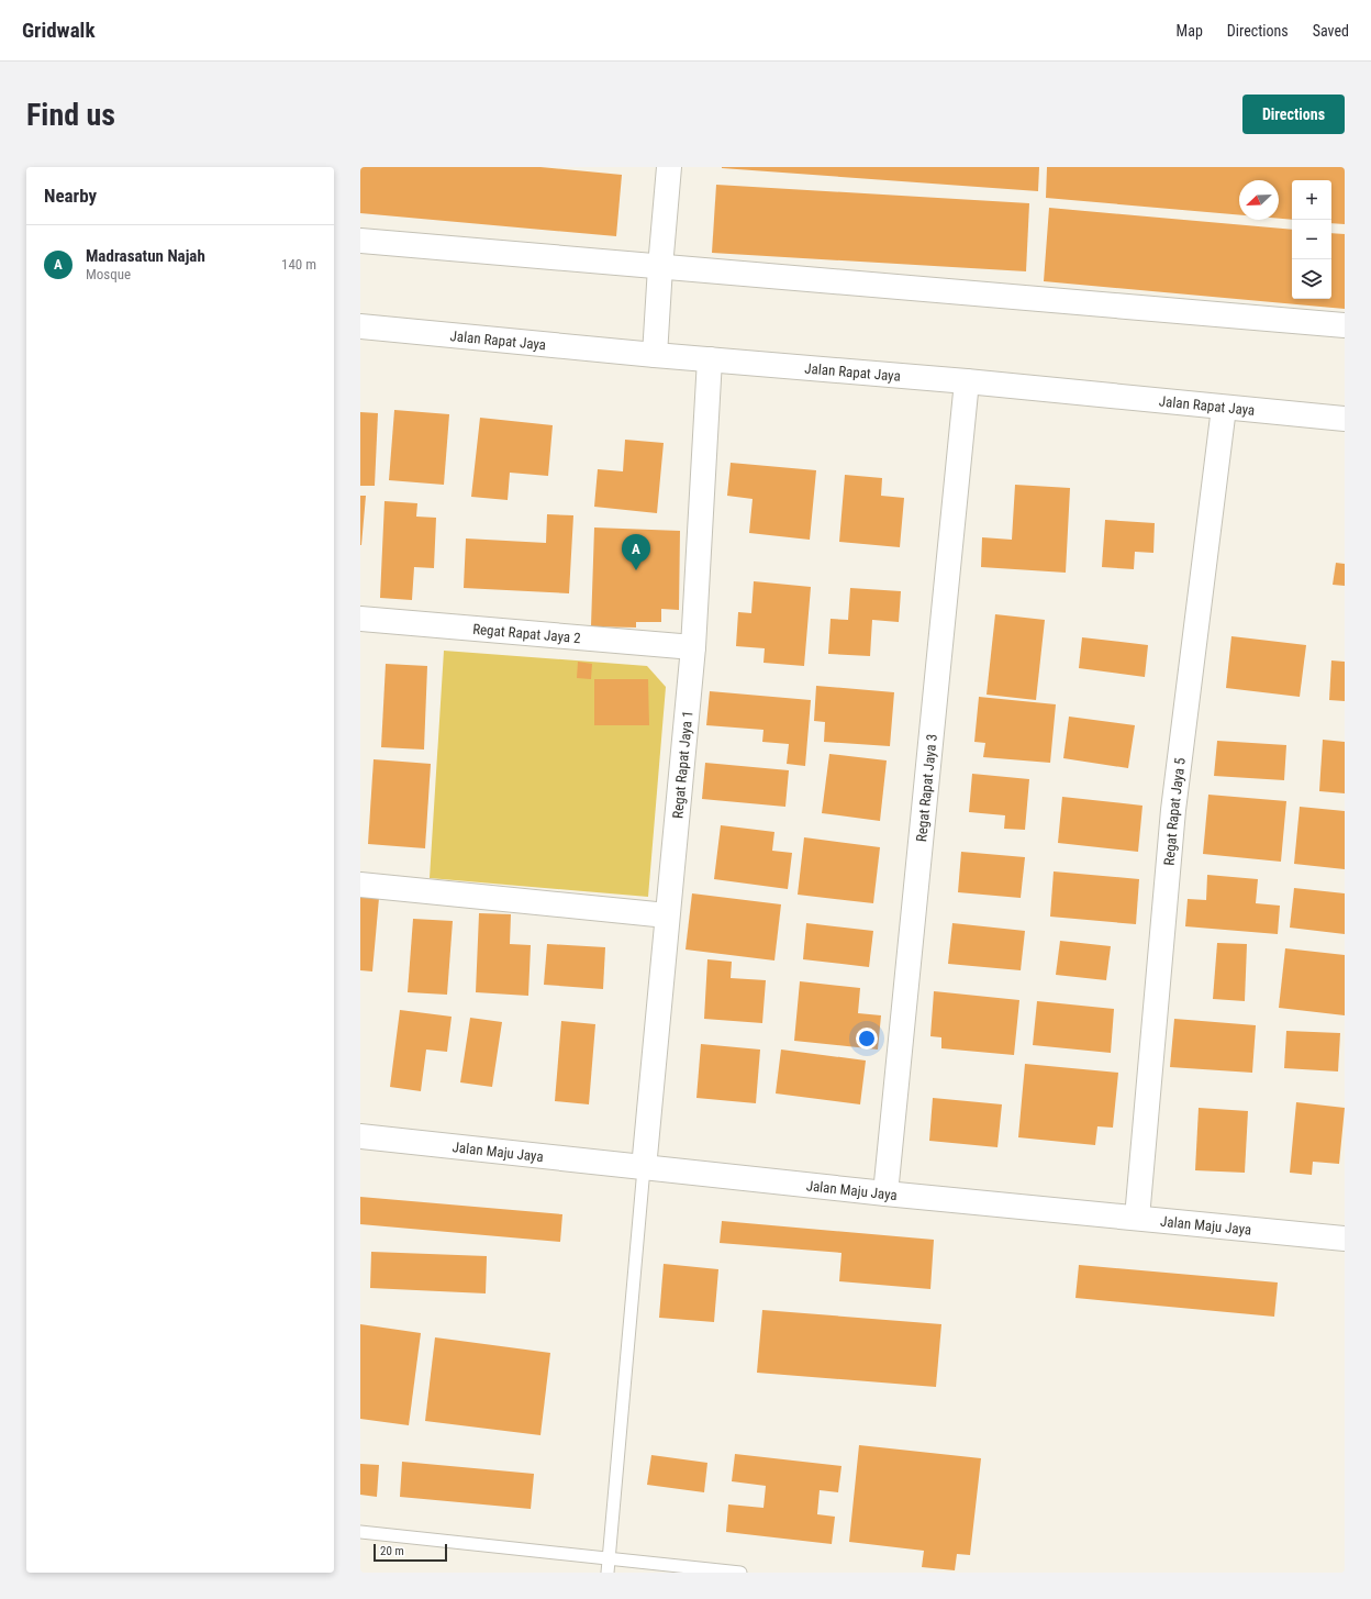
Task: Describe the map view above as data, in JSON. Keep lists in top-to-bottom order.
{
  "streets": {
    "street": [
      "Jalan Rapat Jaya",
      "Regat Rapat Jaya 2",
      "Regat Rapat Jaya 1",
      "Regat Rapat Jaya 3",
      "Regat Rapat Jaya 5",
      "Jalan Maju Jaya"
    ]
  },
  "crossings": [
    ["Jalan Rapat Jaya", "Regat Rapat Jaya 1"],
    ["Jalan Rapat Jaya", "Regat Rapat Jaya 3"],
    ["Jalan Rapat Jaya", "Regat Rapat Jaya 5"],
    ["Regat Rapat Jaya 2", "Regat Rapat Jaya 1"],
    ["Regat Rapat Jaya 1", "Jalan Maju Jaya"],
    ["Regat Rapat Jaya 3", "Jalan Maju Jaya"],
    ["Regat Rapat Jaya 5", "Jalan Maju Jaya"]
  ],
  "scale_bar": "20 m",
  "north": "bottom left",
  "page": {
    "header": "Gridwalk",
    "nav": ["Map", "Directions", "Saved"],
    "buttons": "Directions",
    "title": "Find us",
    "heading": "Nearby",
    "map_buttons": ["+", "−"],
    "list": [
      {
        "mark": "A",
        "name": "Madrasatun Najah",
        "note": "Mosque",
        "value": "140 m"
      }
    ],
    "pins": "A",
    "scale": "20 m"
  }
}
